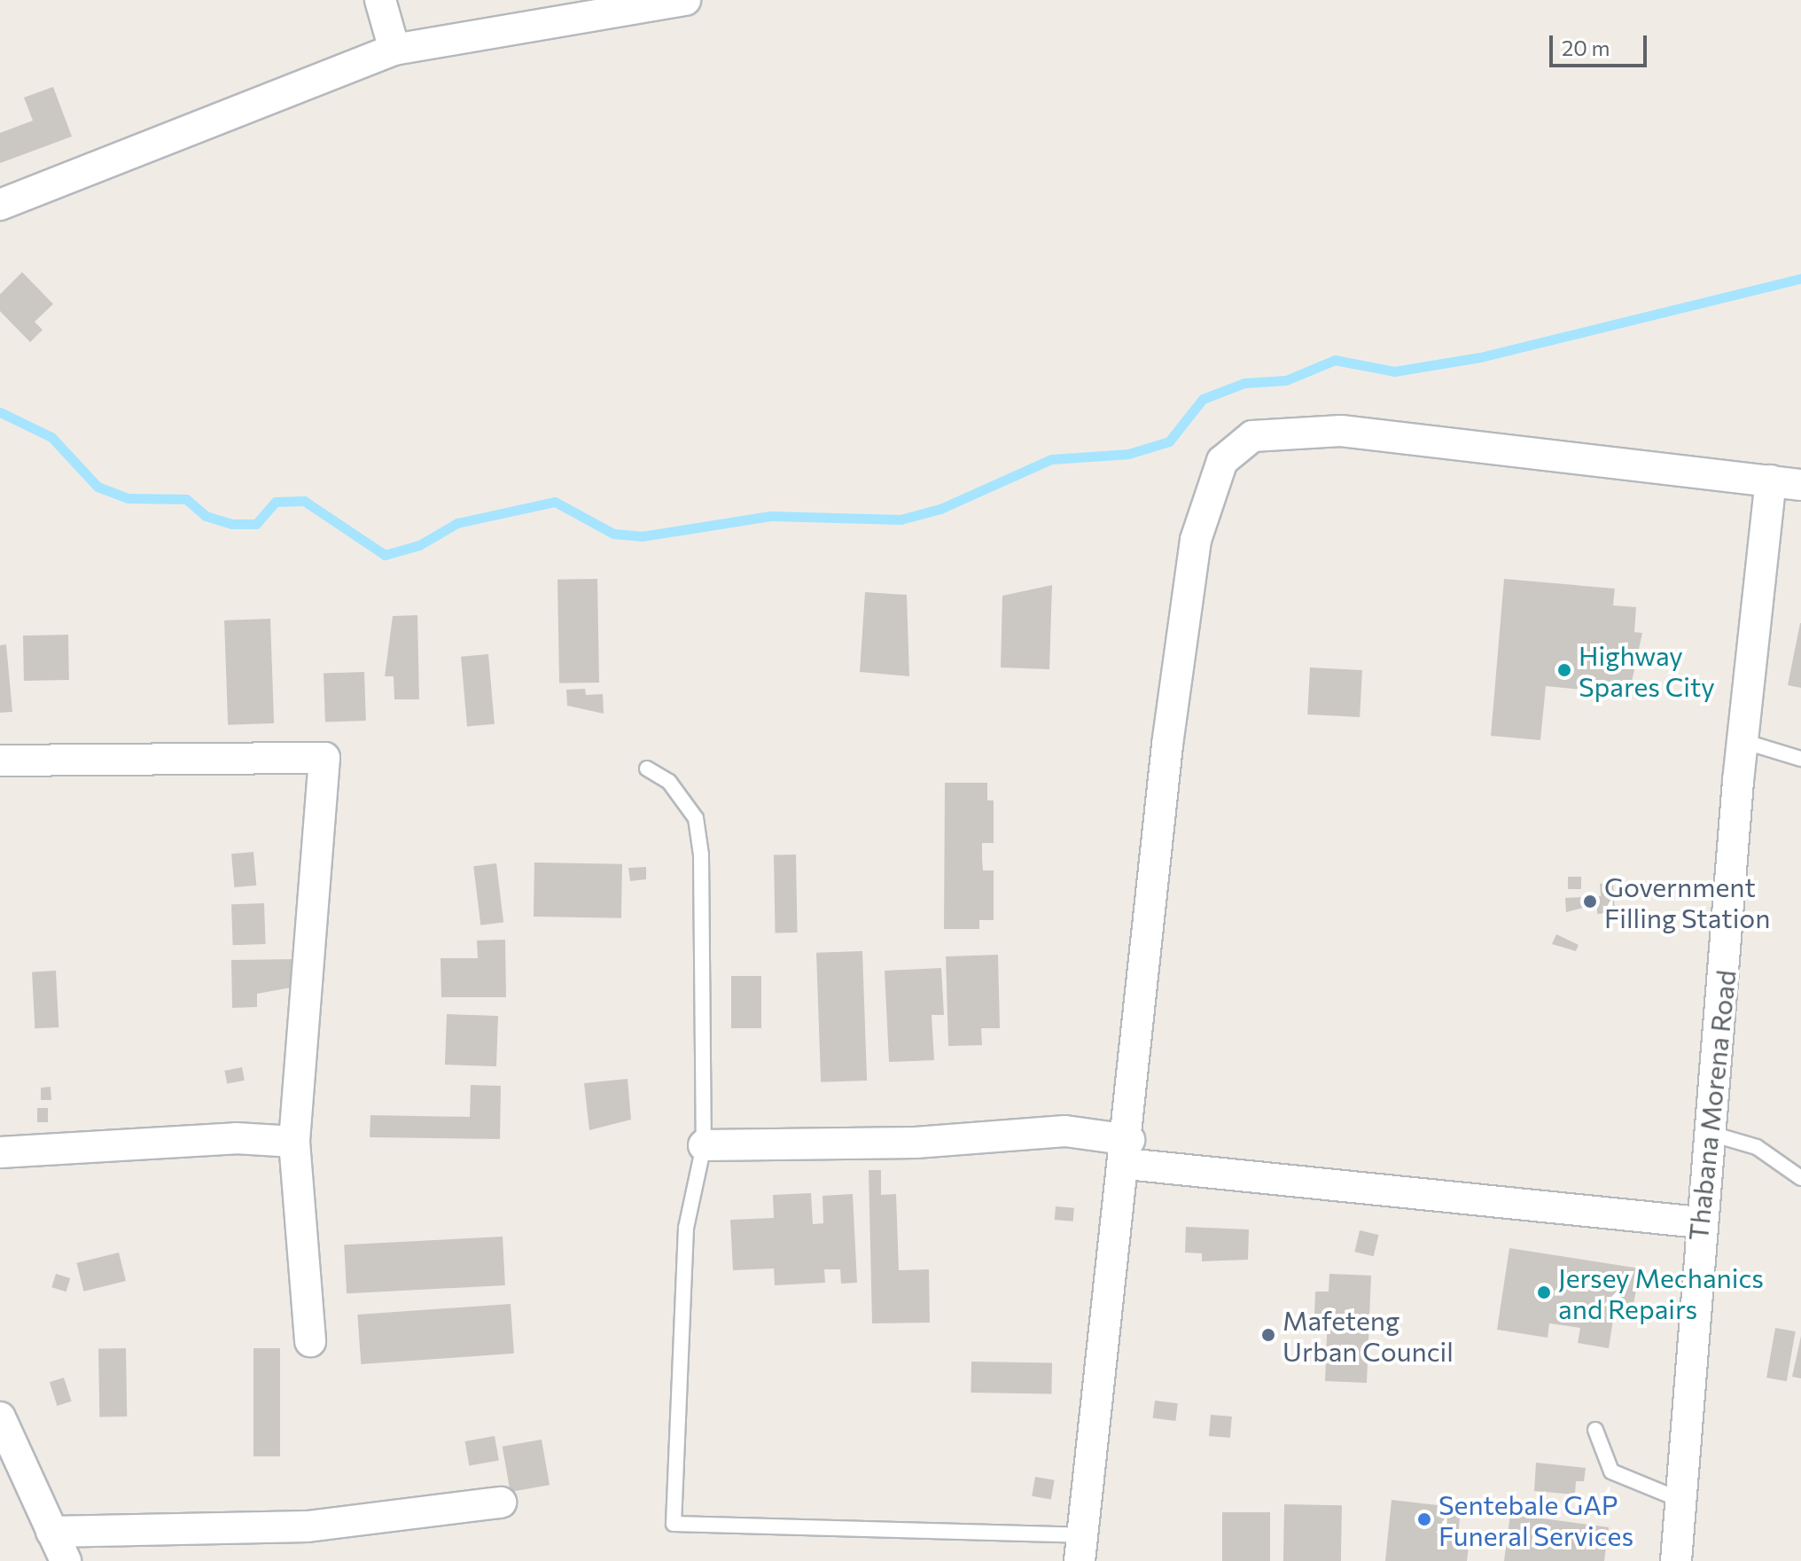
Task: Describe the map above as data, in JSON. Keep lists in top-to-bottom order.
{
  "streets": {
    "street": ["Thabana Morena Road"]
  },
  "places": [
    "Highway Spares City",
    "Government Filling Station",
    "Jersey Mechanics and Repairs",
    "Mafeteng Urban Council",
    "Sentebale GAP Funeral Services"
  ],
  "scale_bar": "20 m"
}
